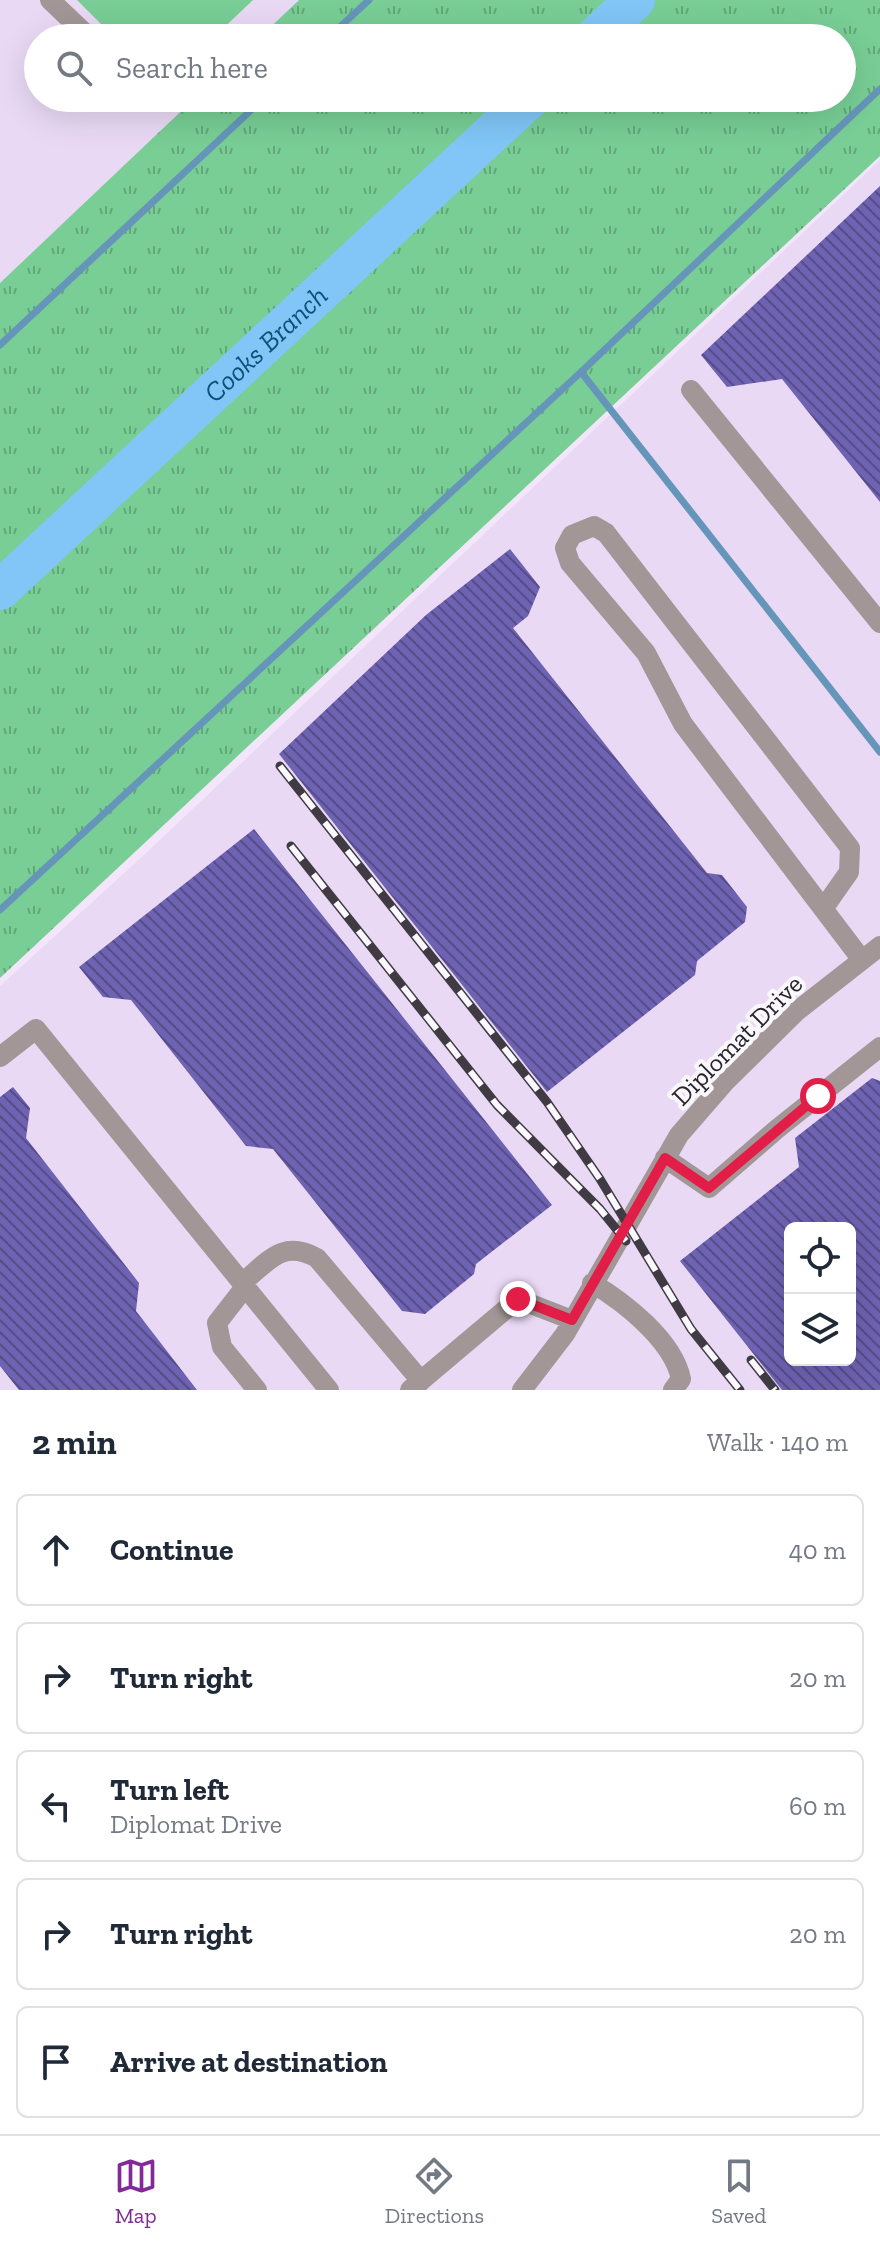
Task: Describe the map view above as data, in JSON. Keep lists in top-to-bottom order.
{
  "streets": {
    "street": ["Diplomat Drive"]
  },
  "water": ["Cooks Branch"],
  "page": {
    "search": "Search here",
    "heading": ["2 min", "Walk · 140 m"],
    "list": [
      ["Continue", "40 m"],
      ["Turn right", "20 m"],
      ["Turn left", "Diplomat Drive", "60 m"],
      ["Turn right", "20 m"],
      "Arrive at destination"
    ],
    "nav": ["Map", "Directions", "Saved"]
  }
}
